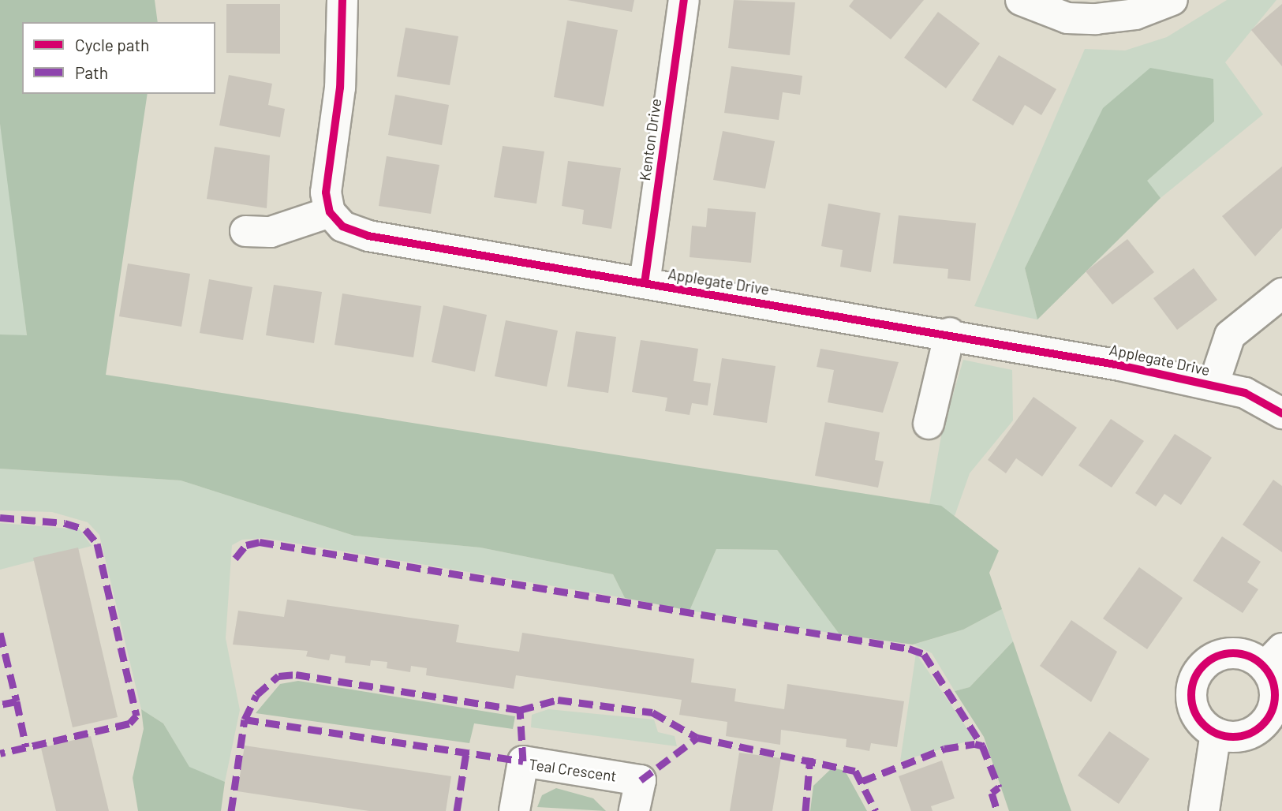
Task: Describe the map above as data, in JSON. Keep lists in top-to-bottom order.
{
  "streets": {
    "street": ["Kenton Drive", "Applegate Drive", "Teal Crescent"]
  },
  "crossings": [
    ["Kenton Drive", "Applegate Drive"]
  ],
  "legend": ["Cycle path", "Path"]
}
